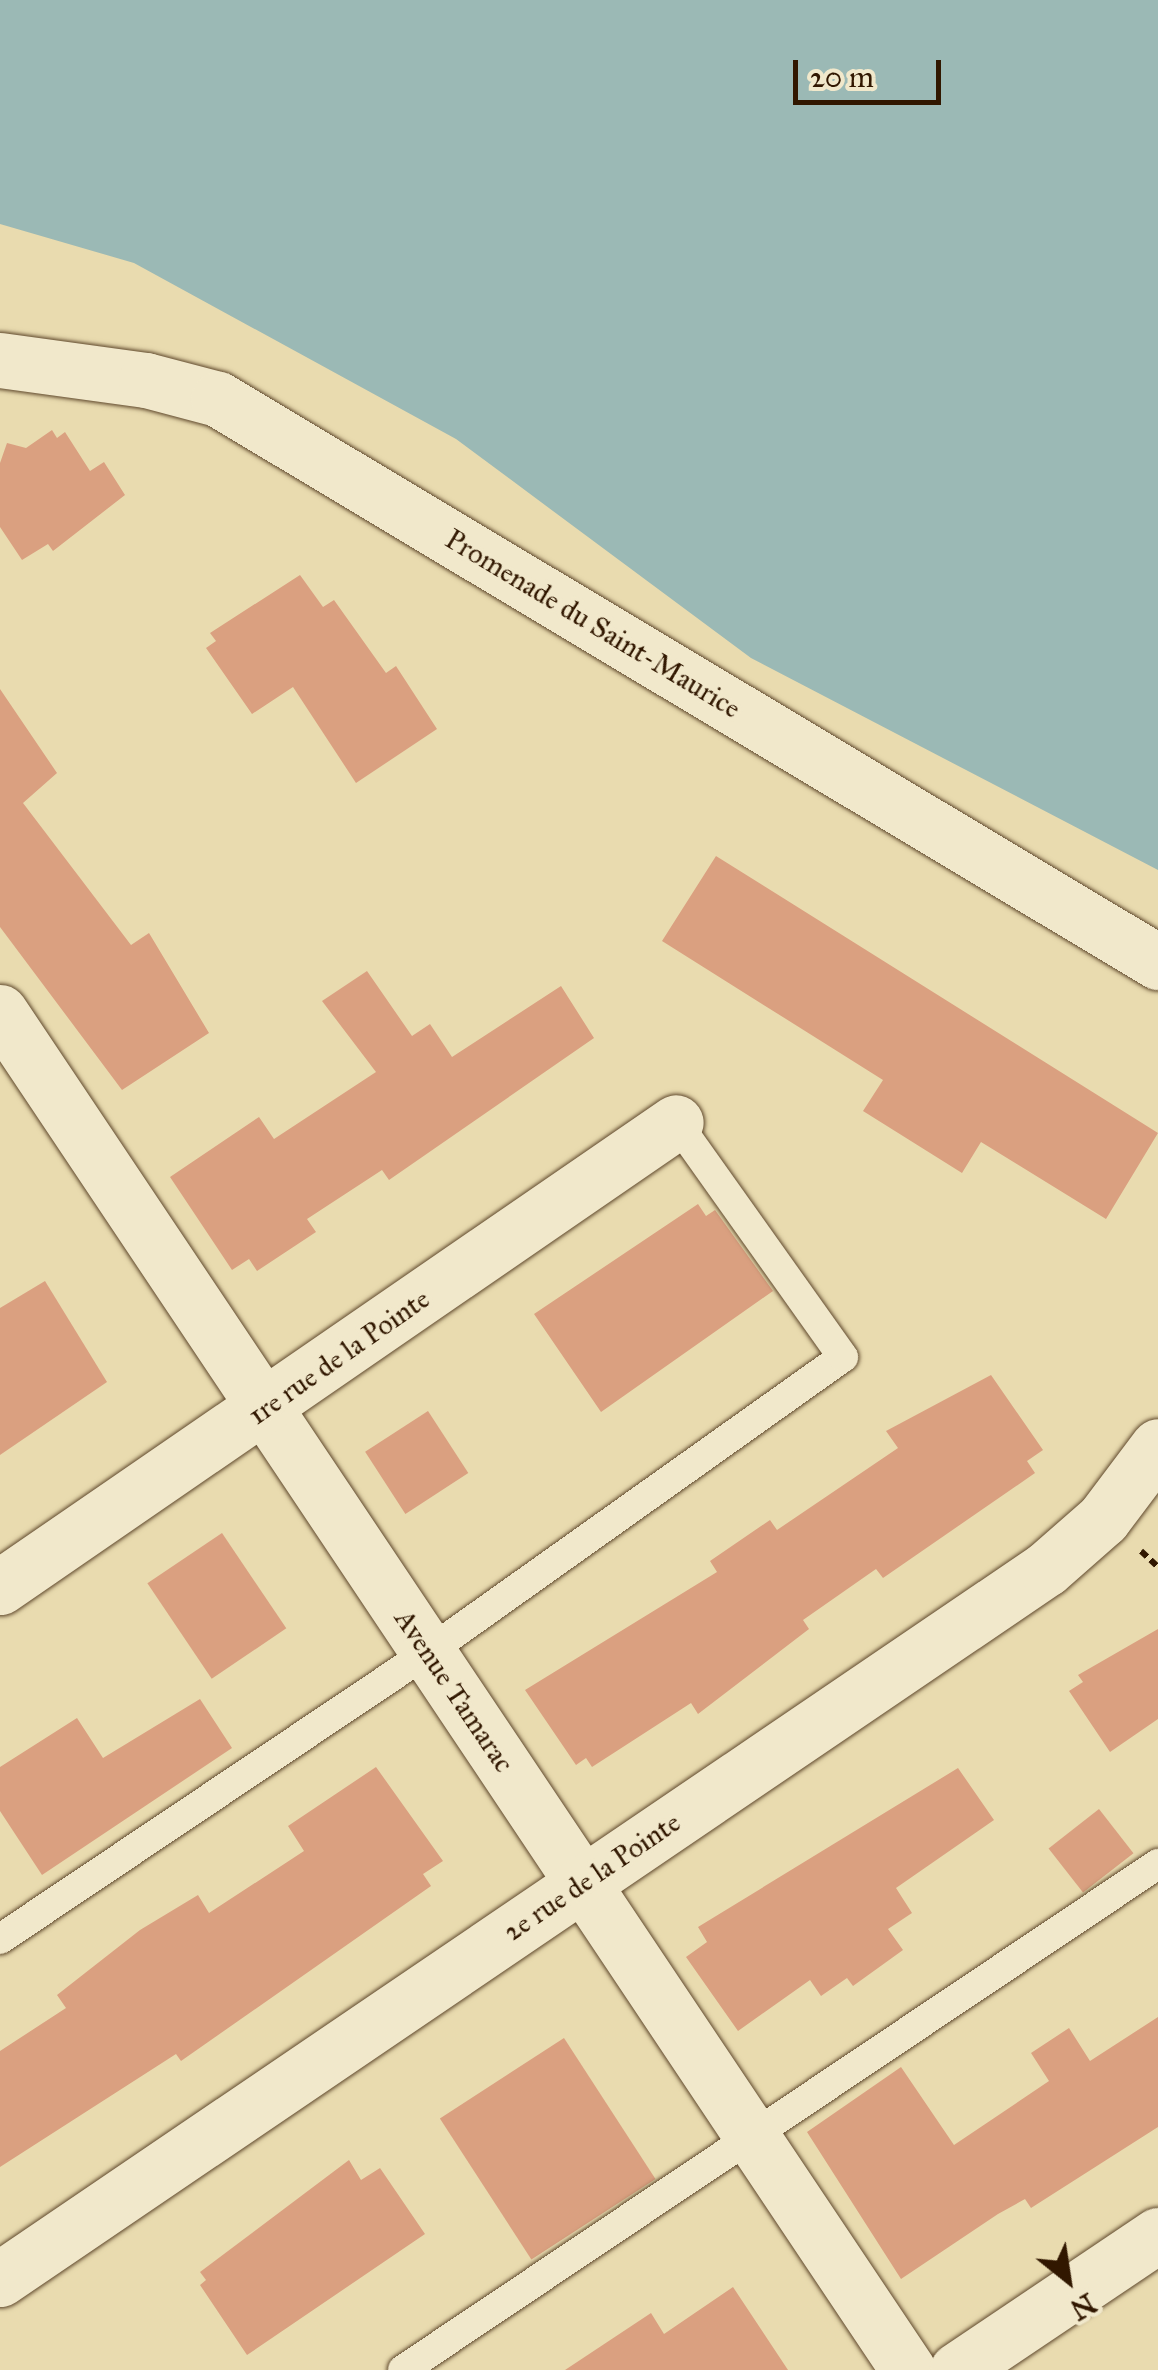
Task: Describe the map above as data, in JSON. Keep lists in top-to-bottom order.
{
  "streets": {
    "street": [
      "Promenade du Saint-Maurice",
      "1re rue de la Pointe",
      "Avenue Tamarac",
      "2e rue de la Pointe"
    ]
  },
  "crossings": [
    ["1re rue de la Pointe", "Avenue Tamarac"],
    ["Avenue Tamarac", "2e rue de la Pointe"]
  ],
  "scale_bar": "20 m",
  "north": "bottom right"
}
